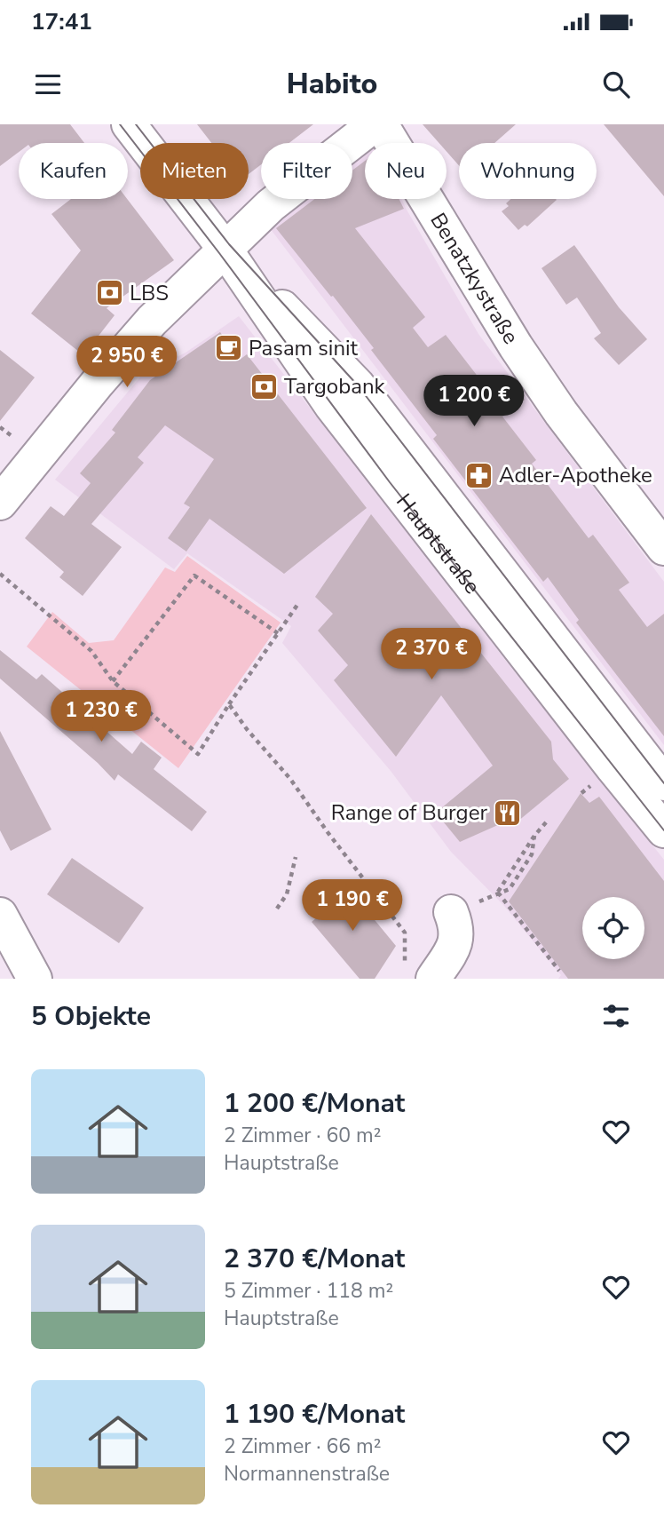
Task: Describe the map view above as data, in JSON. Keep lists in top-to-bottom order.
{
  "streets": {
    "street": ["Benatzkystraße", "Hauptstraße"]
  },
  "places": {
    "bank": ["LBS", "Targobank"],
    "cafe": ["Pasam sinit"],
    "pharmacy": ["Adler-Apotheke"],
    "restaurant": ["Range of Burger"]
  },
  "page": {
    "status": "17:41",
    "header": "Habito",
    "chip": [
      "Kaufen",
      "Mieten",
      "Filter",
      "Neu",
      "Wohnung"
    ],
    "price": [
      "2 950 €",
      "1 200 €",
      "2 370 €",
      "1 230 €",
      "1 190 €"
    ],
    "heading": "5 Objekte",
    "list": [
      {
        "name": "1 200 €/Monat",
        "note": "2 Zimmer · 60 m² · Hauptstraße"
      },
      {
        "name": "2 370 €/Monat",
        "note": "5 Zimmer · 118 m² · Hauptstraße"
      },
      {
        "name": "1 190 €/Monat",
        "note": "2 Zimmer · 66 m² · Normannenstraße"
      }
    ]
  }
}
